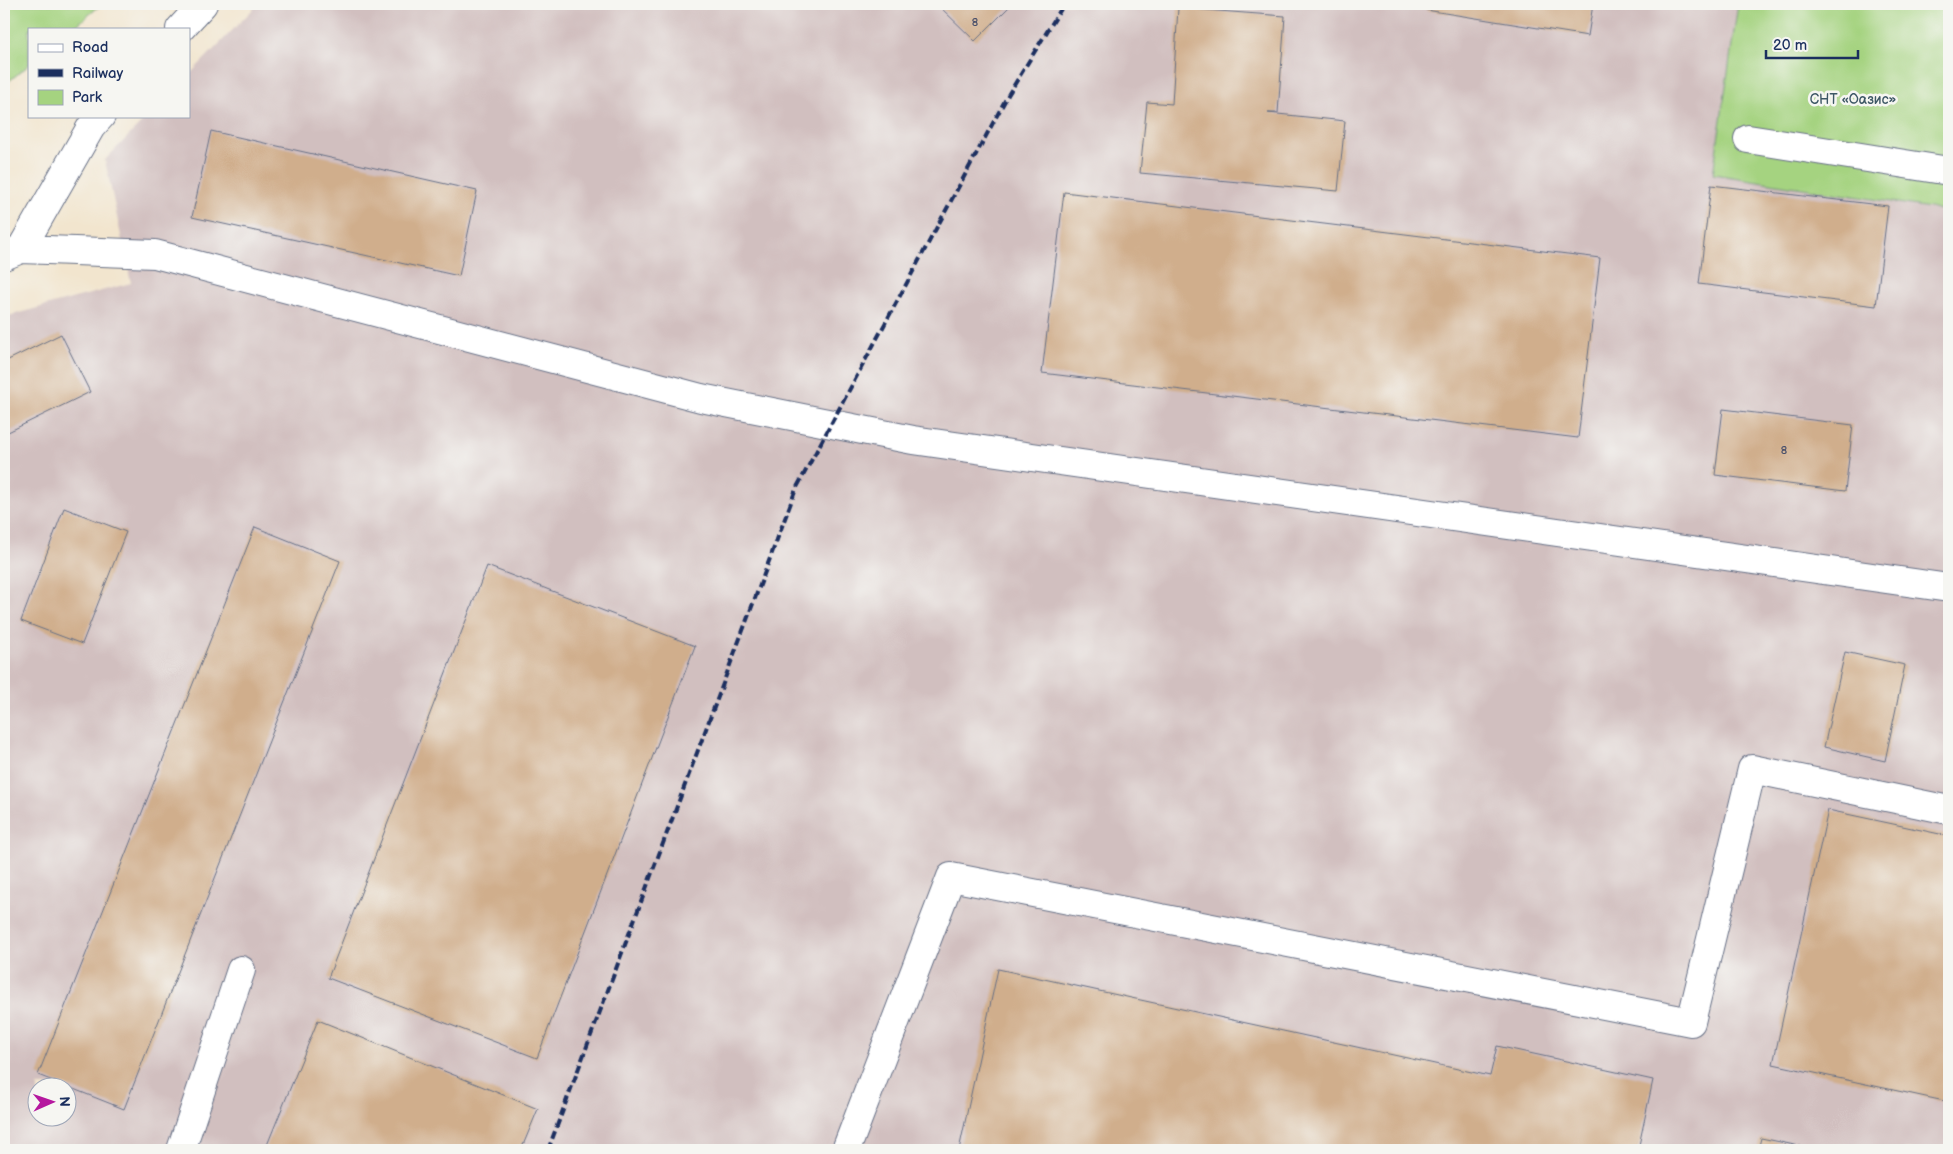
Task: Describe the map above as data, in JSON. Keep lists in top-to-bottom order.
{
  "parks": ["СНТ «Оазис»"],
  "house_numbers": ["8", "8"],
  "legend": ["Road", "Railway", "Park"],
  "scale_bar": "20 m",
  "north": "right"
}
